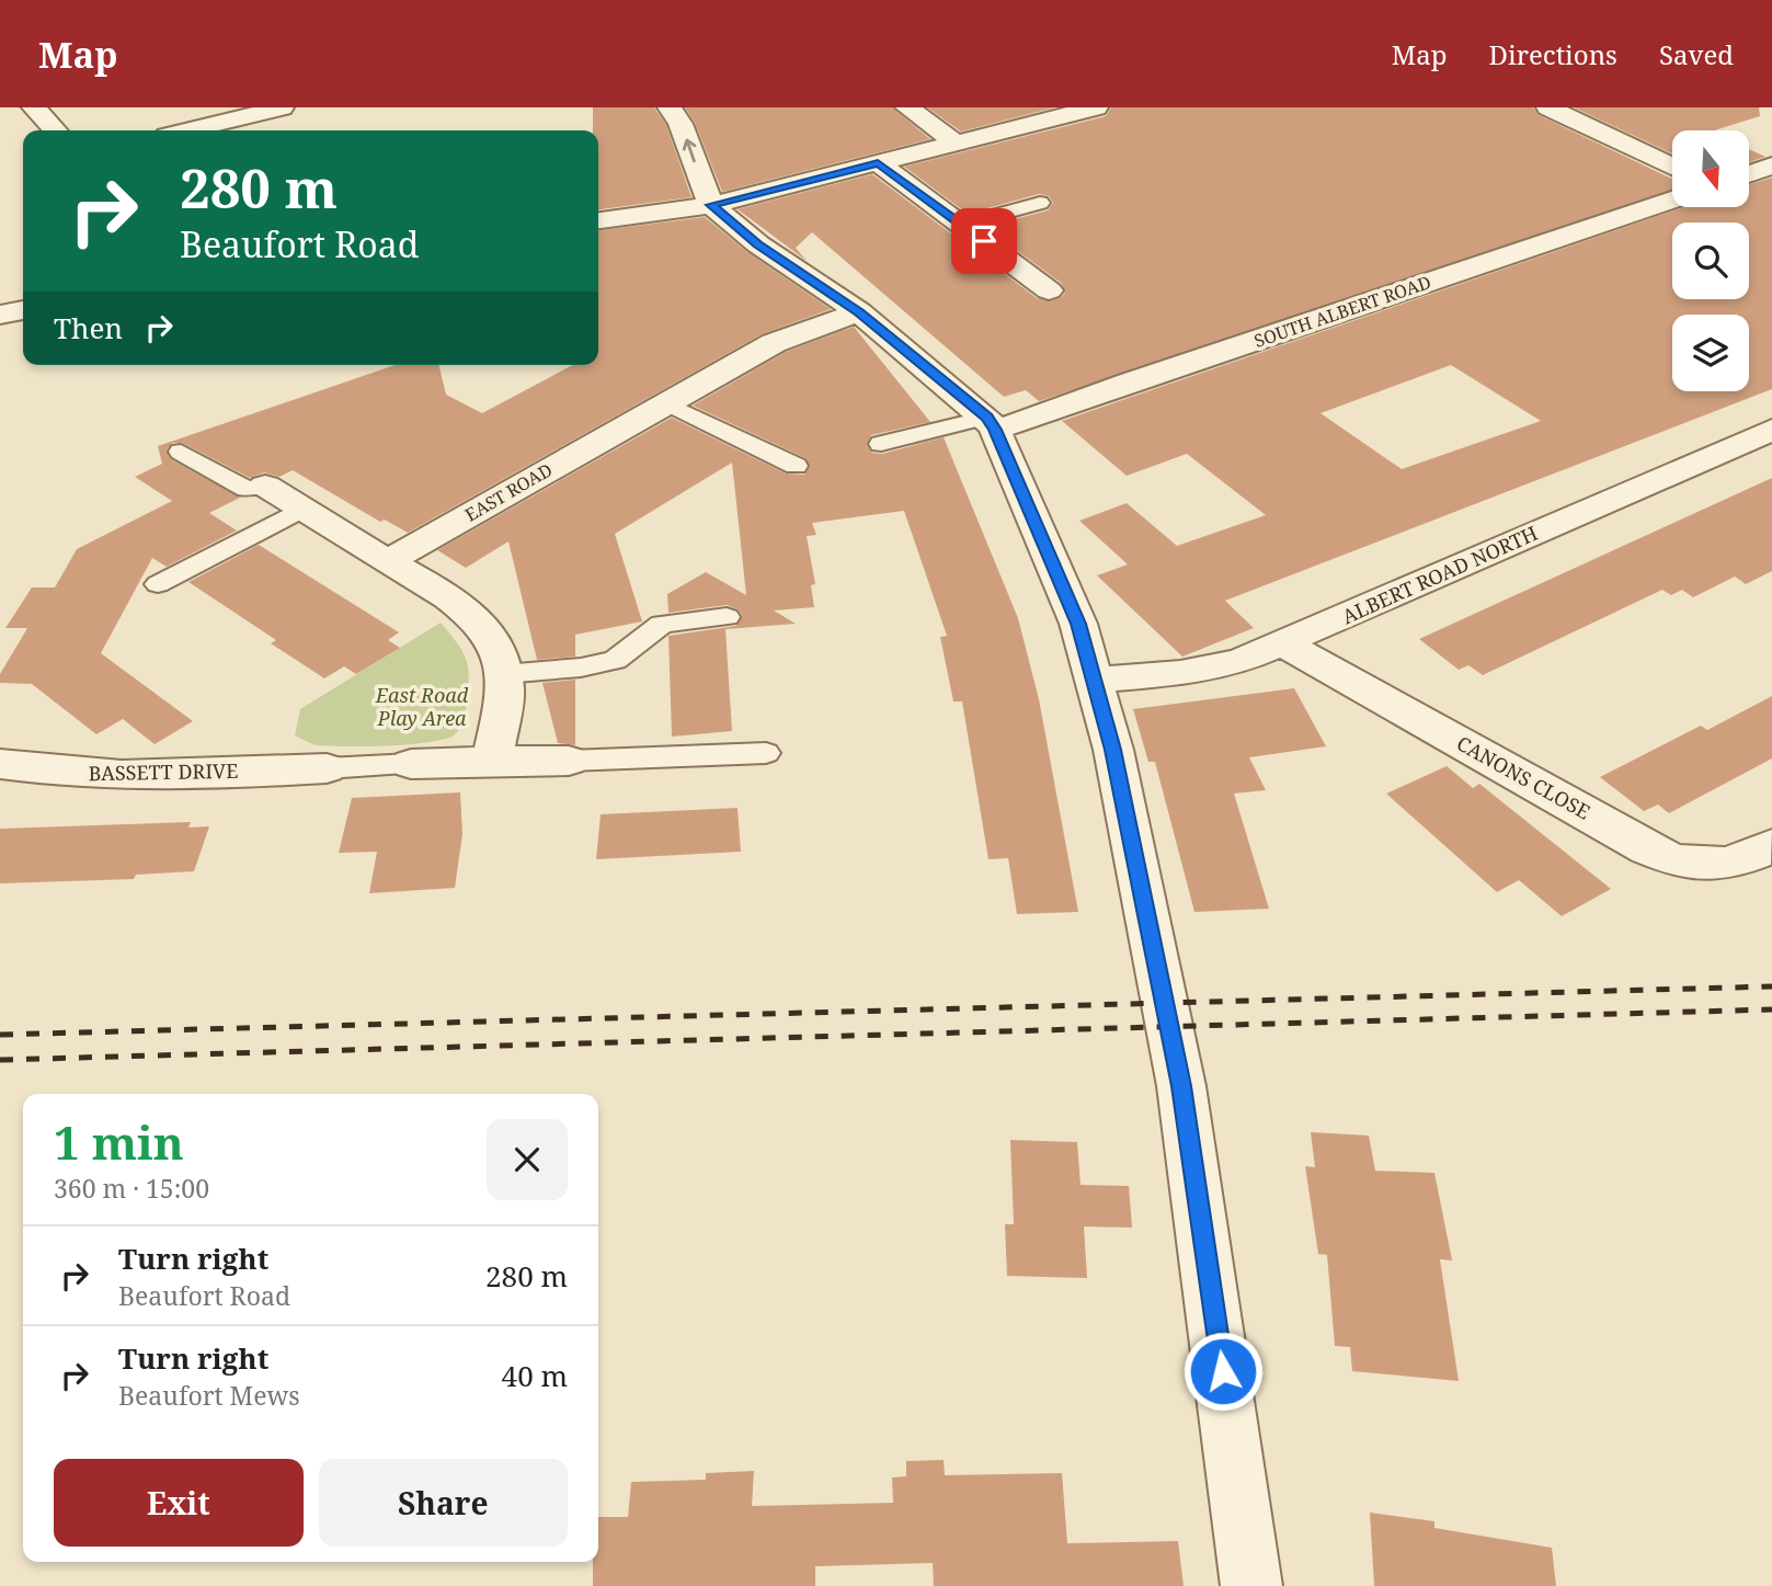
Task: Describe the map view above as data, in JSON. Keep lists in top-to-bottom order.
{
  "streets": {
    "street": [
      "SOUTH ALBERT ROAD",
      "EAST ROAD",
      "ALBERT ROAD NORTH",
      "BASSETT DRIVE",
      "CANONS CLOSE"
    ]
  },
  "crossings": [
    ["ALBERT ROAD NORTH", "CANONS CLOSE"]
  ],
  "parks": ["East Road Play Area"],
  "north": "bottom",
  "page": {
    "header": "Map",
    "nav": ["Map", "Directions", "Saved"],
    "turn": ["280 m", "Beaufort Road"],
    "then": "Then",
    "heading": ["1 min", "360 m · 15:00"],
    "list": [
      {
        "name": "Turn right",
        "note": "Beaufort Road",
        "value": "280 m"
      },
      {
        "name": "Turn right",
        "note": "Beaufort Mews",
        "value": "40 m"
      }
    ],
    "buttons": ["Exit", "Share"]
  }
}
